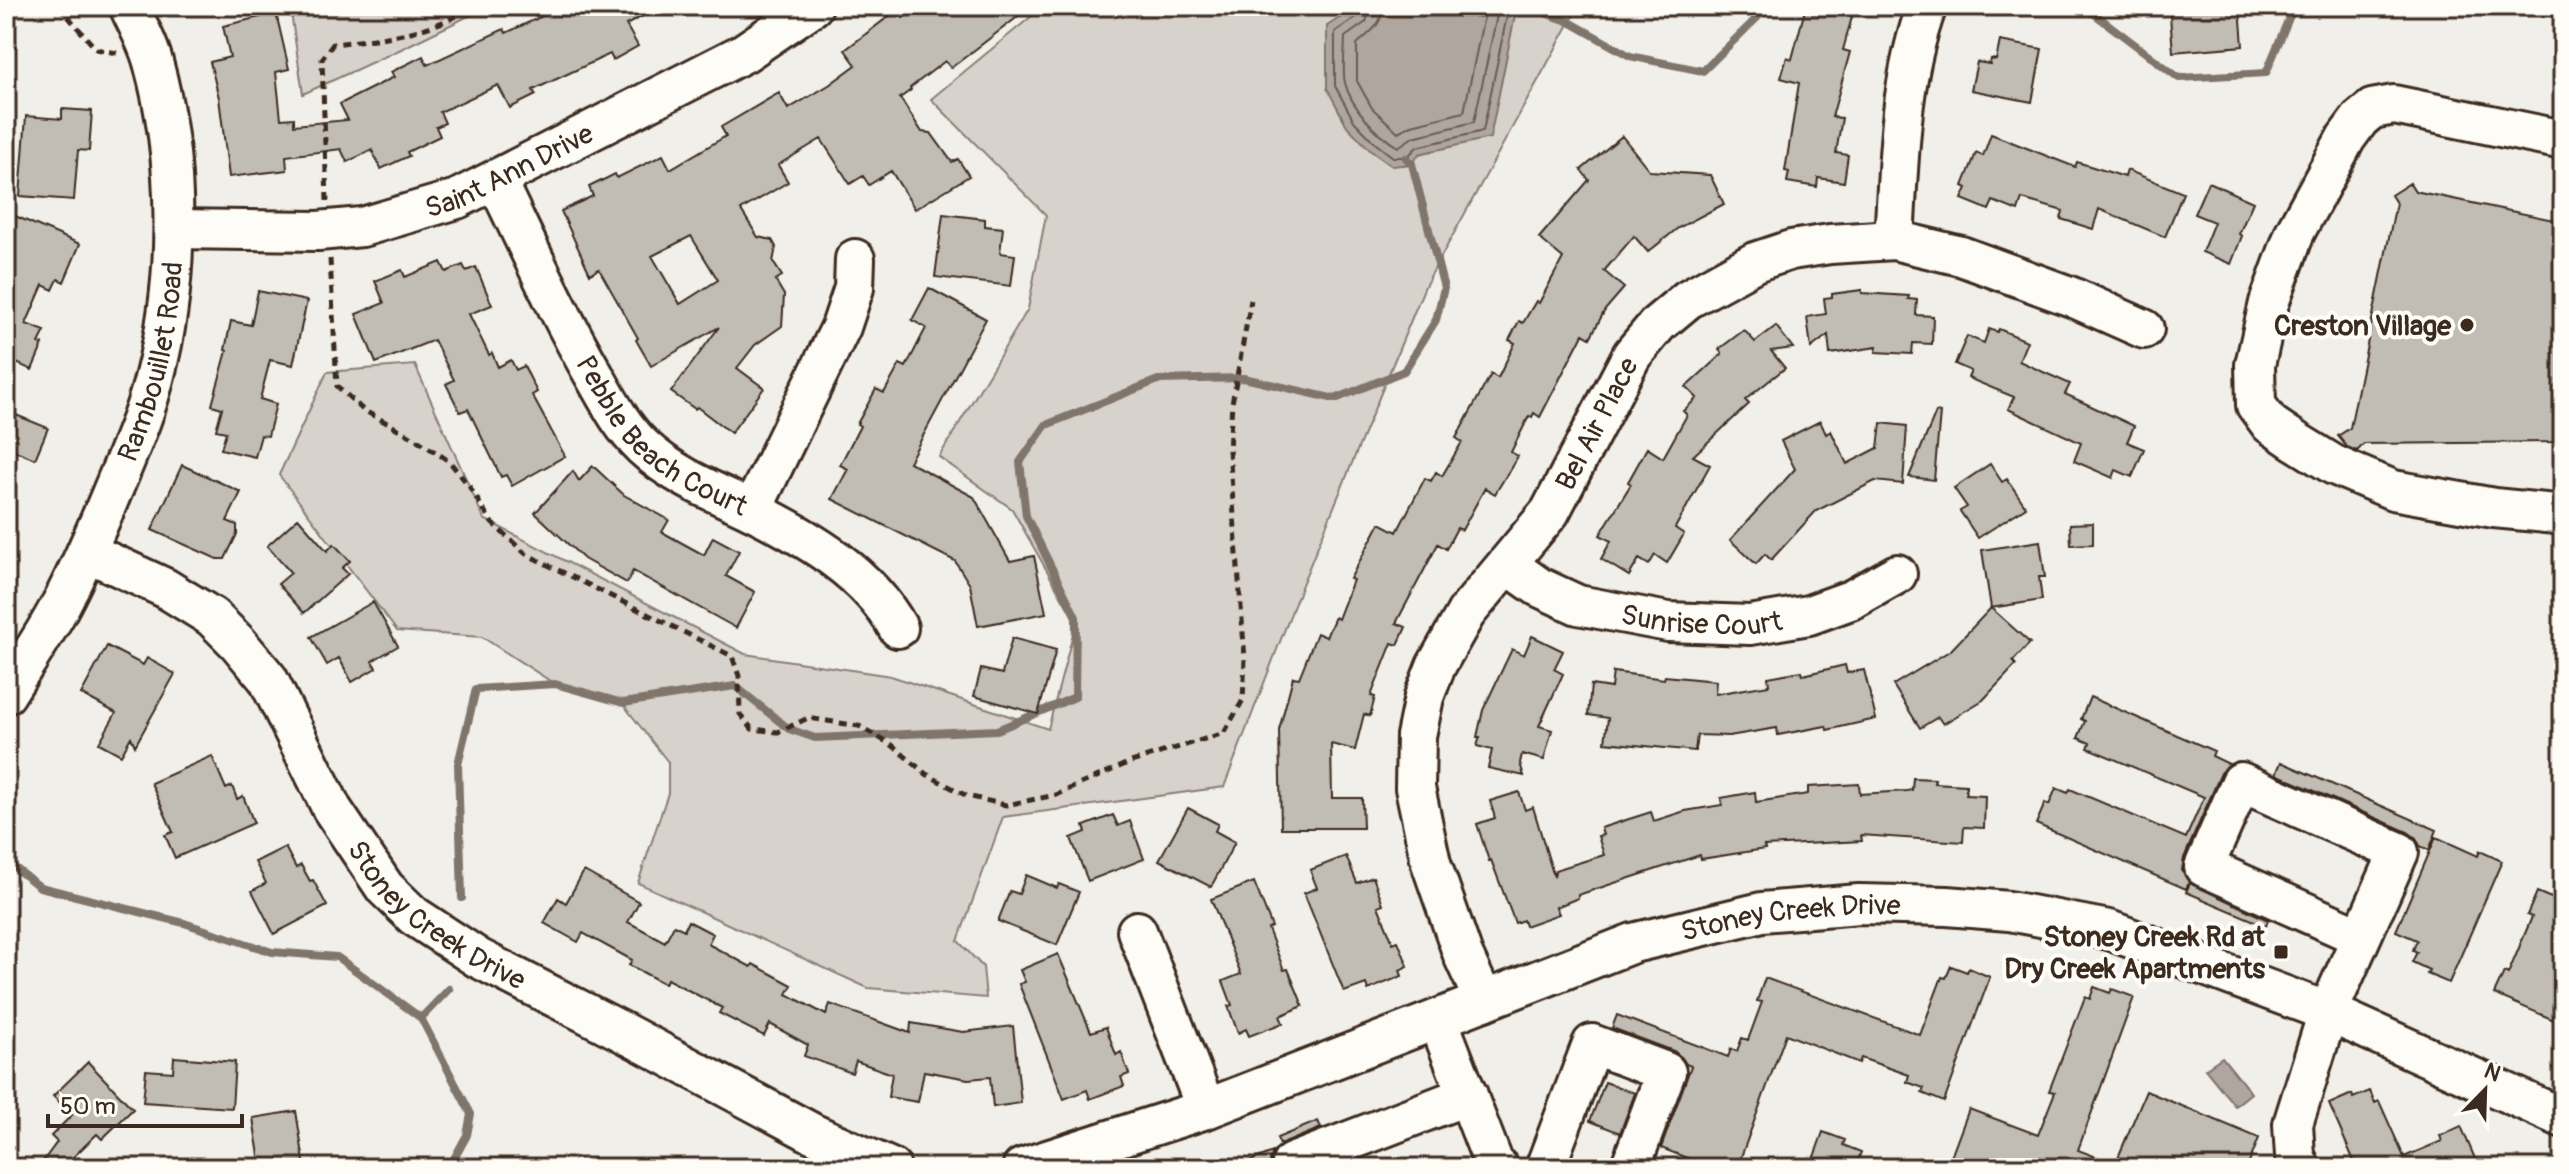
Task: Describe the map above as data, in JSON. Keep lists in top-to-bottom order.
{
  "streets": {
    "street": [
      "Saint Ann Drive",
      "Rambouillet Road",
      "Bel Air Place",
      "Pebble Beach Court",
      "Sunrise Court",
      "Stoney Creek Drive"
    ]
  },
  "crossings": [
    ["Saint Ann Drive", "Rambouillet Road"],
    ["Saint Ann Drive", "Pebble Beach Court"],
    ["Rambouillet Road", "Stoney Creek Drive"],
    ["Bel Air Place", "Sunrise Court"],
    ["Bel Air Place", "Stoney Creek Drive"]
  ],
  "places": {
    "other": ["Creston Village"],
    "transit": ["Stoney Creek Rd at Dry Creek Apartments"]
  },
  "scale_bar": "50 m",
  "north": "top right"
}
